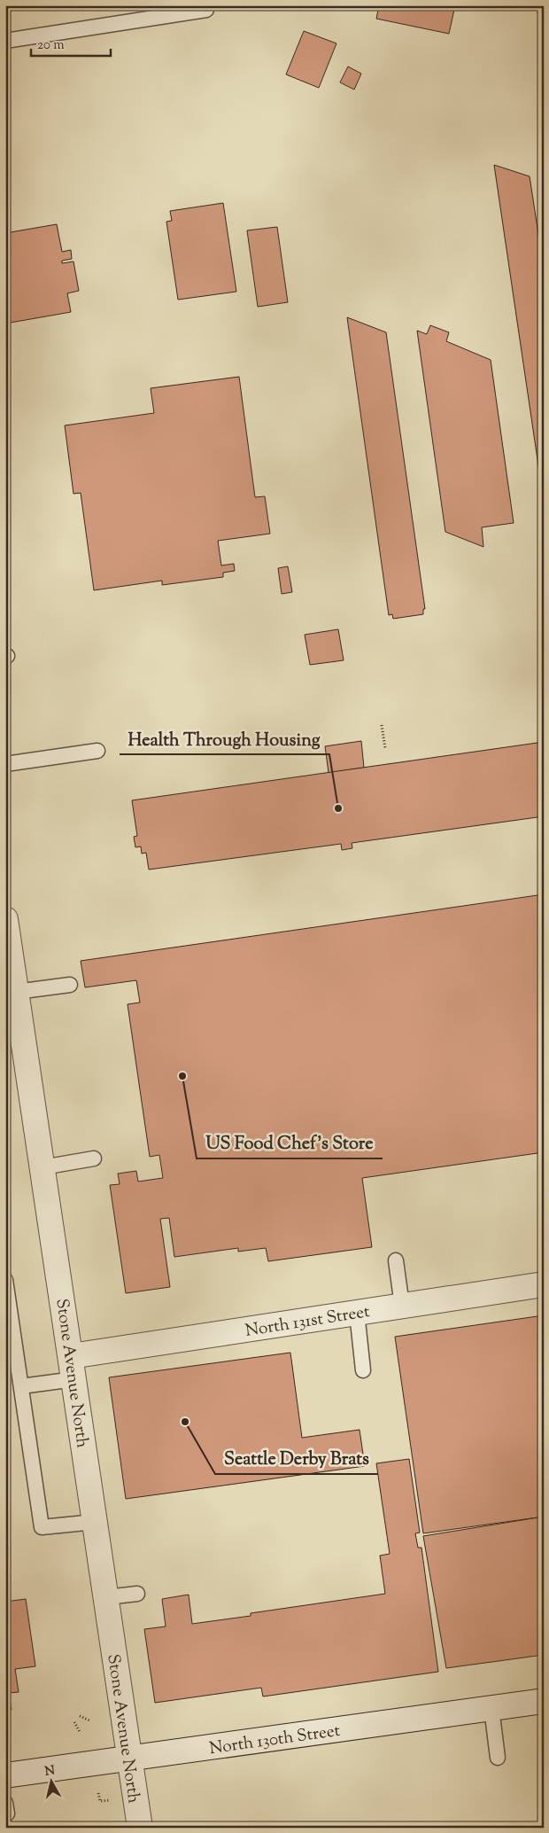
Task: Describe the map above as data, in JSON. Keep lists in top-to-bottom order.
{
  "streets": {
    "street": ["North 131st Street", "Stone Avenue North", "North 130th Street"]
  },
  "crossings": [
    ["North 131st Street", "Stone Avenue North"],
    ["Stone Avenue North", "North 130th Street"]
  ],
  "places": ["Health Through Housing", "US Food Chef's Store", "Seattle Derby Brats"],
  "scale_bar": "20 m",
  "north": "top"
}
